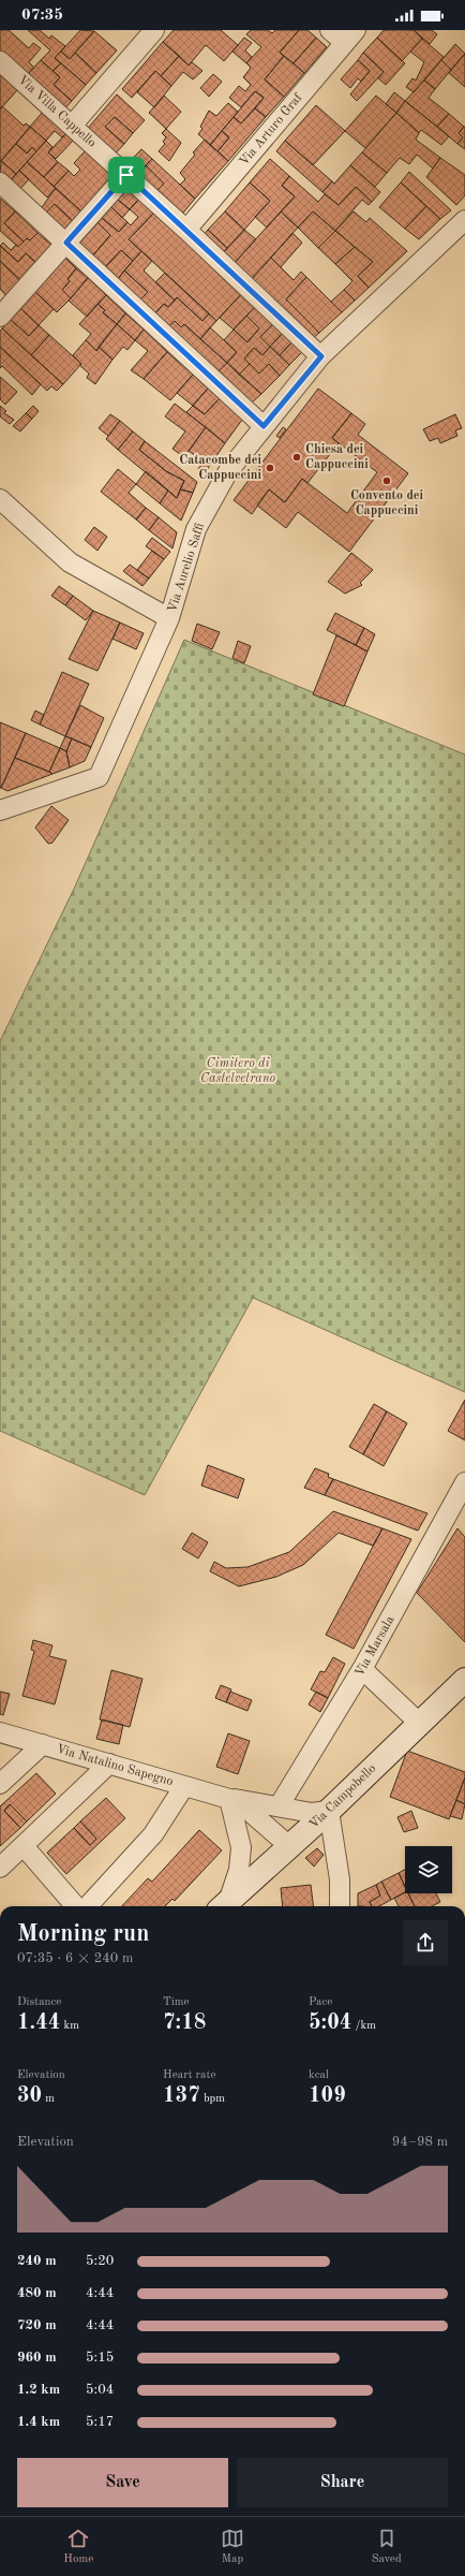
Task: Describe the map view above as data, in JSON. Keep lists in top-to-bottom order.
{
  "streets": {
    "main road": ["Via Campobello"],
    "street": [
      "Via Villa Cappello",
      "Via Arturo Graf",
      "Via Aurelio Saffi",
      "Via Marsala",
      "Via Natalino Sapegno"
    ]
  },
  "crossings": [
    ["Via Villa Cappello", "Via Arturo Graf"],
    ["Via Villa Cappello", "Via Aurelio Saffi"],
    ["Via Marsala", "Via Natalino Sapegno"],
    ["Via Natalino Sapegno", "Via Campobello"]
  ],
  "parks": ["Cimitero di Castelvetrano"],
  "places": ["Chiesa dei Cappuccini", "Catacombe dei Cappuccini", "Convento dei Cappuccini"],
  "page": {
    "status": "07:35",
    "heading": ["Morning run", "07:35 · 6 × 240 m"],
    "stats": [
      ["Distance", "1.44 km"],
      ["Time", "7:18"],
      ["Pace", "5:04 /km"],
      ["Elevation", "30 m"],
      ["Heart rate", "137 bpm"],
      ["kcal", "109"]
    ],
    "chart": ["Elevation", "94–98 m"],
    "list": [
      {
        "name": "240 m",
        "note": "5:20"
      },
      {
        "name": "480 m",
        "note": "4:44"
      },
      {
        "name": "720 m",
        "note": "4:44"
      },
      {
        "name": "960 m",
        "note": "5:15"
      },
      {
        "name": "1.2 km",
        "note": "5:04"
      },
      {
        "name": "1.4 km",
        "note": "5:17"
      }
    ],
    "buttons": ["Save", "Share"],
    "tabs": ["Home", "Map", "Saved"]
  }
}
